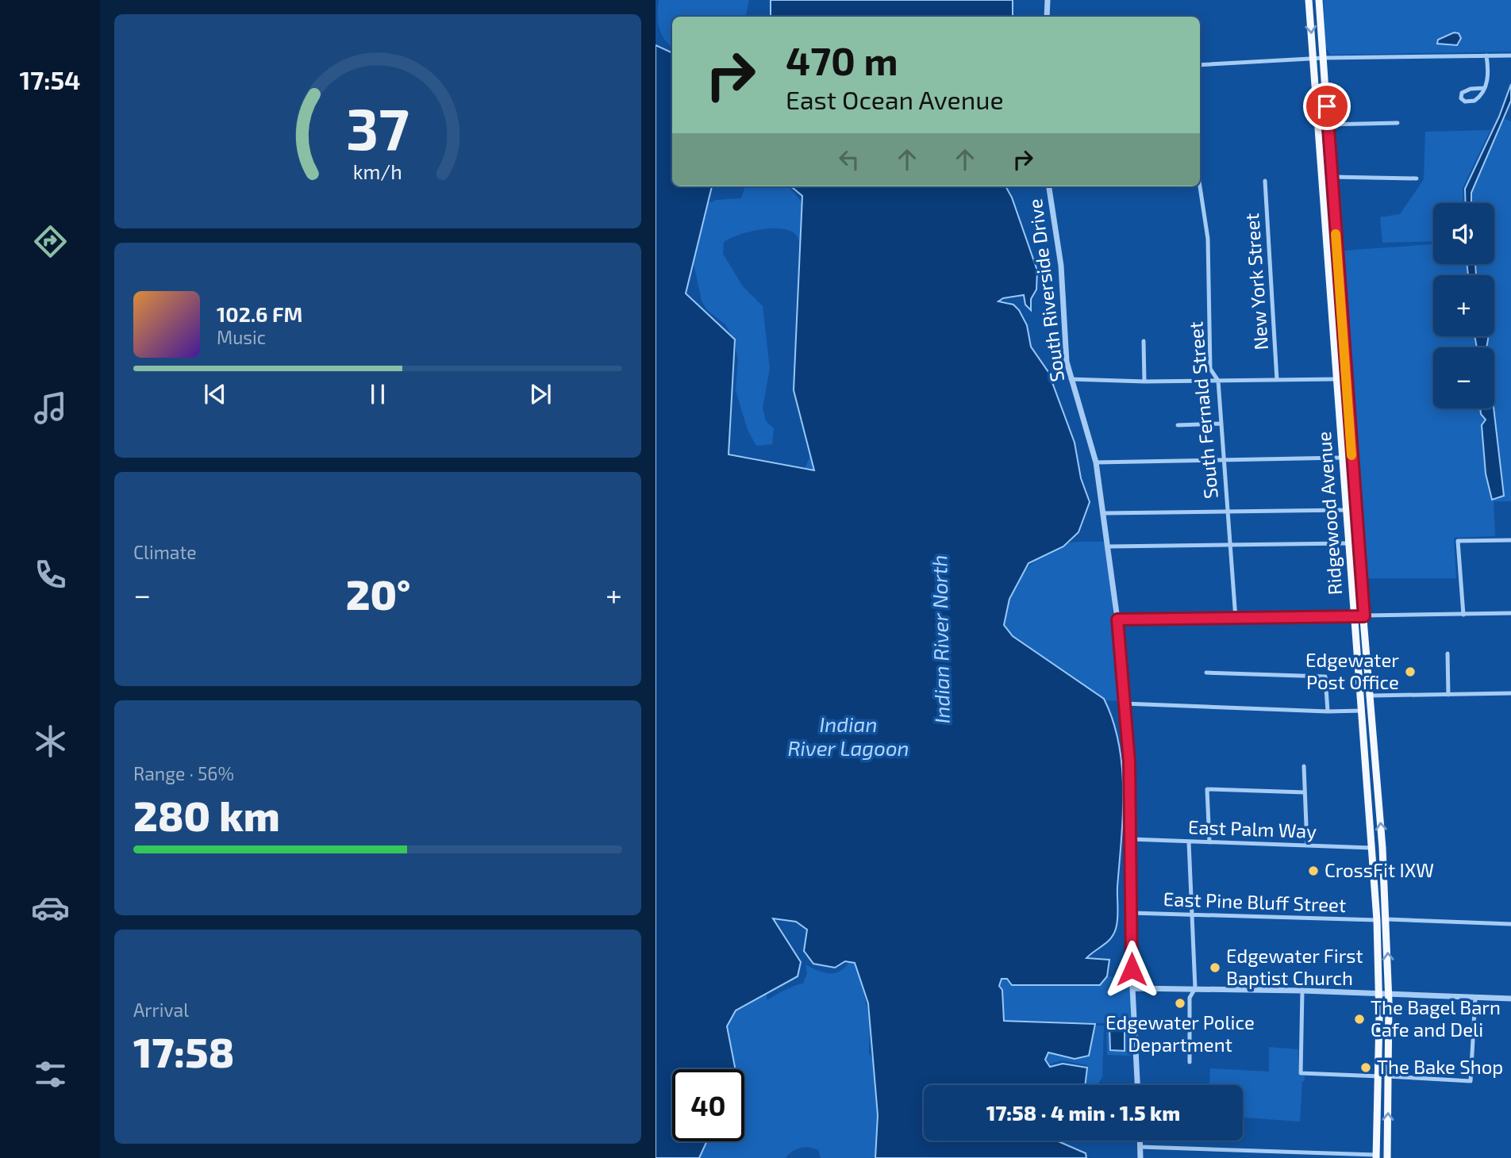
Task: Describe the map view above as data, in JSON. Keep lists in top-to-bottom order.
{
  "streets": {
    "main road": ["Ridgewood Avenue"],
    "street": [
      "New York Street",
      "South Riverside Drive",
      "South Fernald Street",
      "East Palm Way",
      "East Pine Bluff Street"
    ]
  },
  "crossings": [
    ["South Riverside Drive", "East Palm Way"],
    ["South Riverside Drive", "East Pine Bluff Street"],
    ["Ridgewood Avenue", "East Palm Way"],
    ["Ridgewood Avenue", "East Pine Bluff Street"]
  ],
  "water": ["Indian River North", "Indian River Lagoon"],
  "places": [
    "Edgewater Post Office",
    "CrossFit IXW",
    "Edgewater First Baptist Church",
    "Edgewater Police Department",
    "The Bagel Barn Cafe and Deli",
    "The Bake Shop"
  ],
  "page": {
    "tabs": "17:54",
    "turn": ["470 m", "East Ocean Avenue"],
    "map_buttons": ["+", "−"],
    "song": ["102.6 FM", "Music"],
    "tile": [
      "Climate",
      ["Range · 56%", "280 km"],
      ["Arrival", "17:58"]
    ],
    "heat": ["−", "20°", "+"],
    "limit": "40",
    "trip": "17:58 · 4 min · 1.5 km",
    "gauge": ["37", "km/h"]
  }
}
